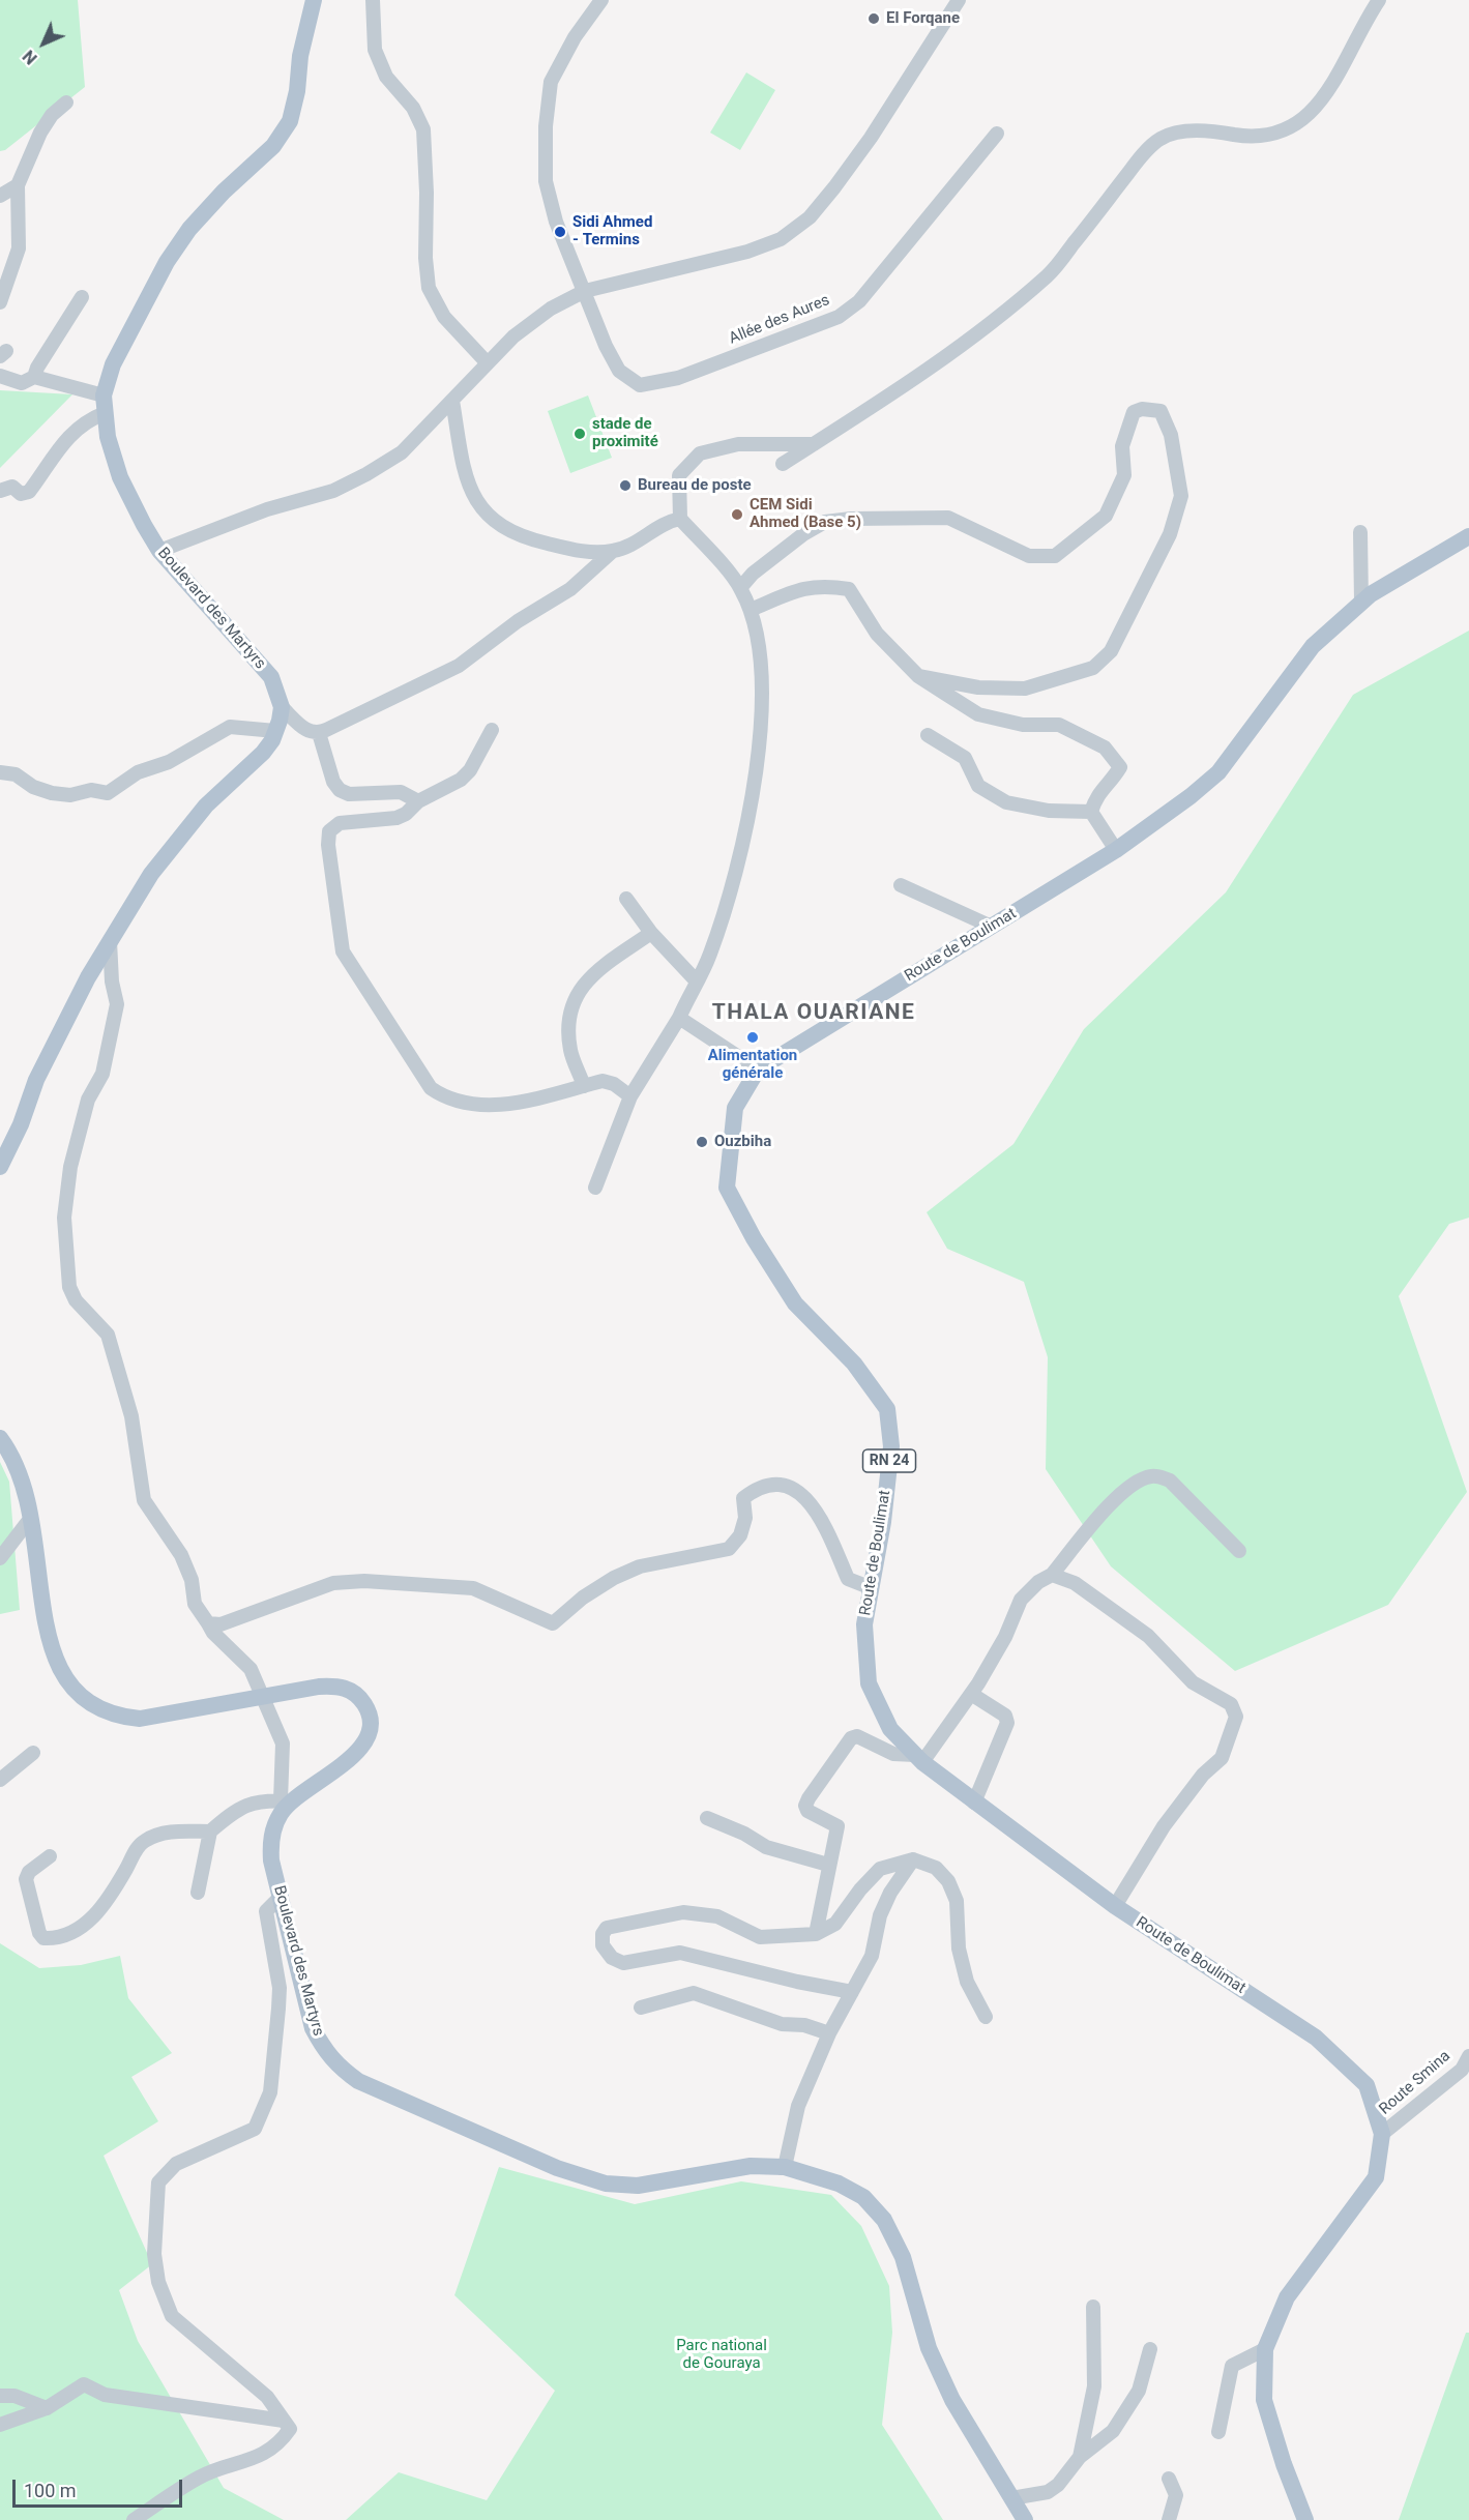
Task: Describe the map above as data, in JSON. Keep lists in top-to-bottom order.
{
  "streets": {
    "main road": ["Boulevard des Martyrs", "Route de Boulimat", "RN 24"],
    "street": ["Allée des Aures", "Route Smina"]
  },
  "crossings": [
    ["Route de Boulimat", "Route Smina"]
  ],
  "districts": ["THALA OUARIANE"],
  "parks": ["Parc national de Gouraya"],
  "places": [
    "El Forqane",
    "Sidi Ahmed - Termins",
    "stade de proximité",
    "Bureau de poste",
    "CEM Sidi Ahmed (Base 5)",
    "Alimentation générale",
    "Ouzbiha"
  ],
  "scale_bar": "100 m",
  "north": "bottom left"
}
